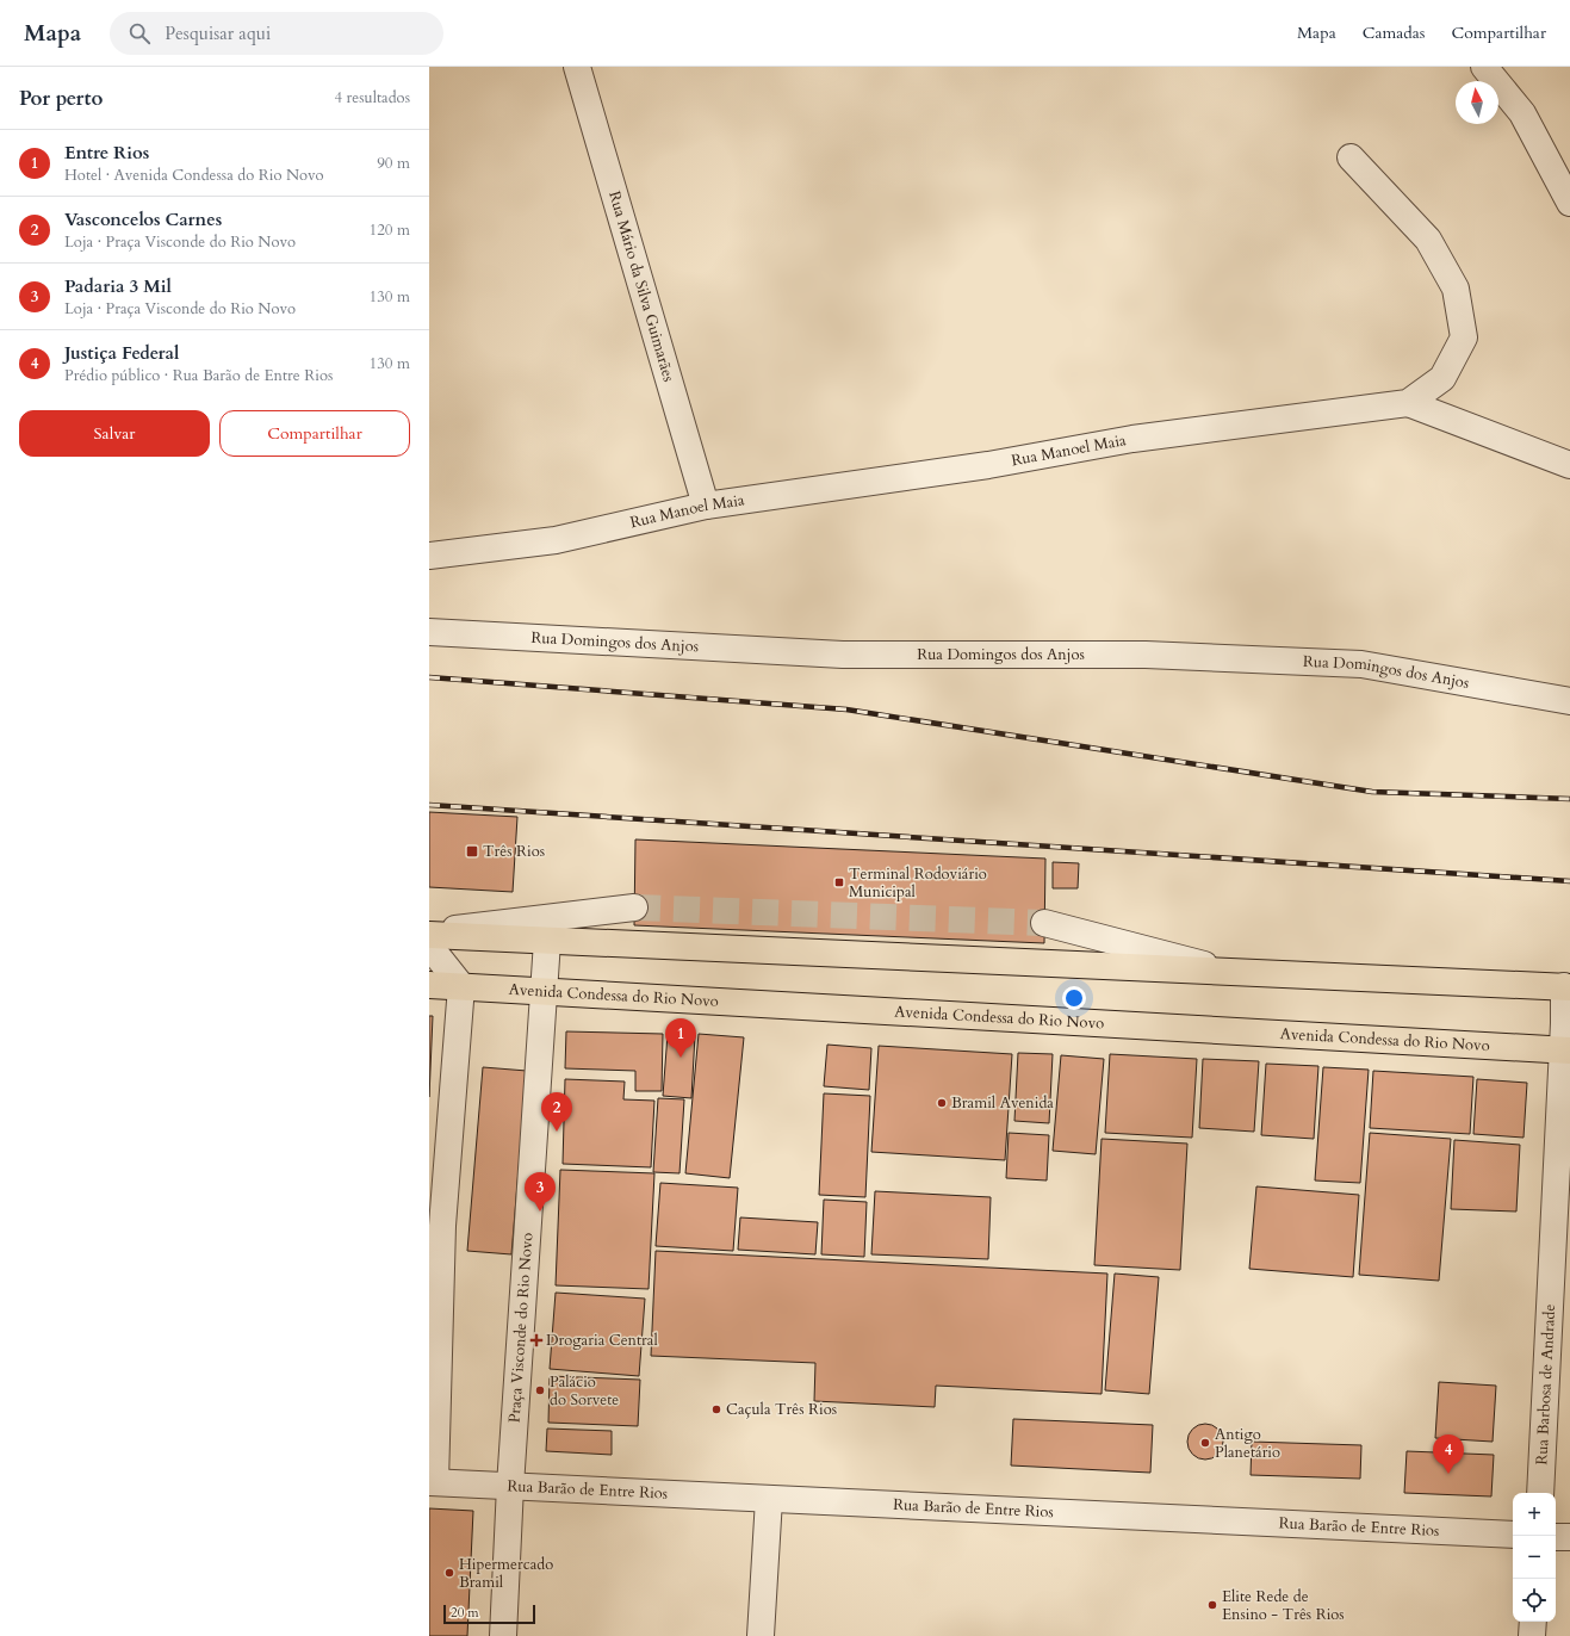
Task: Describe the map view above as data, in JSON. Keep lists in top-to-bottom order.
{
  "streets": {
    "main road": ["Avenida Condessa do Rio Novo"],
    "street": [
      "Rua Mário da Silva Guimarães",
      "Rua Manoel Maia",
      "Rua Domingos dos Anjos",
      "Praça Visconde do Rio Novo",
      "Rua Barbosa de Andrade",
      "Rua Barão de Entre Rios"
    ]
  },
  "crossings": [
    ["Rua Mário da Silva Guimarães", "Rua Manoel Maia"],
    ["Avenida Condessa do Rio Novo", "Praça Visconde do Rio Novo"],
    ["Avenida Condessa do Rio Novo", "Rua Barbosa de Andrade"],
    ["Praça Visconde do Rio Novo", "Rua Barão de Entre Rios"]
  ],
  "places": {
    "transit": ["Três Rios", "Terminal Rodoviário Municipal"],
    "other": [
      "Bramil Avenida",
      "Palácio do Sorvete",
      "Caçula Três Rios",
      "Antigo Planetário",
      "Hipermercado Bramil",
      "Elite Rede de Ensino - Três Rios"
    ],
    "health": ["Drogaria Central"]
  },
  "scale_bar": "20 m",
  "north": "top",
  "page": {
    "header": "Mapa",
    "search": "Pesquisar aqui",
    "nav": ["Mapa", "Camadas", "Compartilhar"],
    "heading": ["Por perto", "4 resultados"],
    "list": [
      {
        "mark": "1",
        "name": "Entre Rios",
        "note": "Hotel · Avenida Condessa do Rio Novo",
        "value": "90 m"
      },
      {
        "mark": "2",
        "name": "Vasconcelos Carnes",
        "note": "Loja · Praça Visconde do Rio Novo",
        "value": "120 m"
      },
      {
        "mark": "3",
        "name": "Padaria 3 Mil",
        "note": "Loja · Praça Visconde do Rio Novo",
        "value": "130 m"
      },
      {
        "mark": "4",
        "name": "Justiça Federal",
        "note": "Prédio público · Rua Barão de Entre Rios",
        "value": "130 m"
      }
    ],
    "buttons": ["Salvar", "Compartilhar"],
    "pins": [
      "1",
      "2",
      "3",
      "4"
    ],
    "map_buttons": ["+", "−"],
    "scale": "20 m"
  }
}
